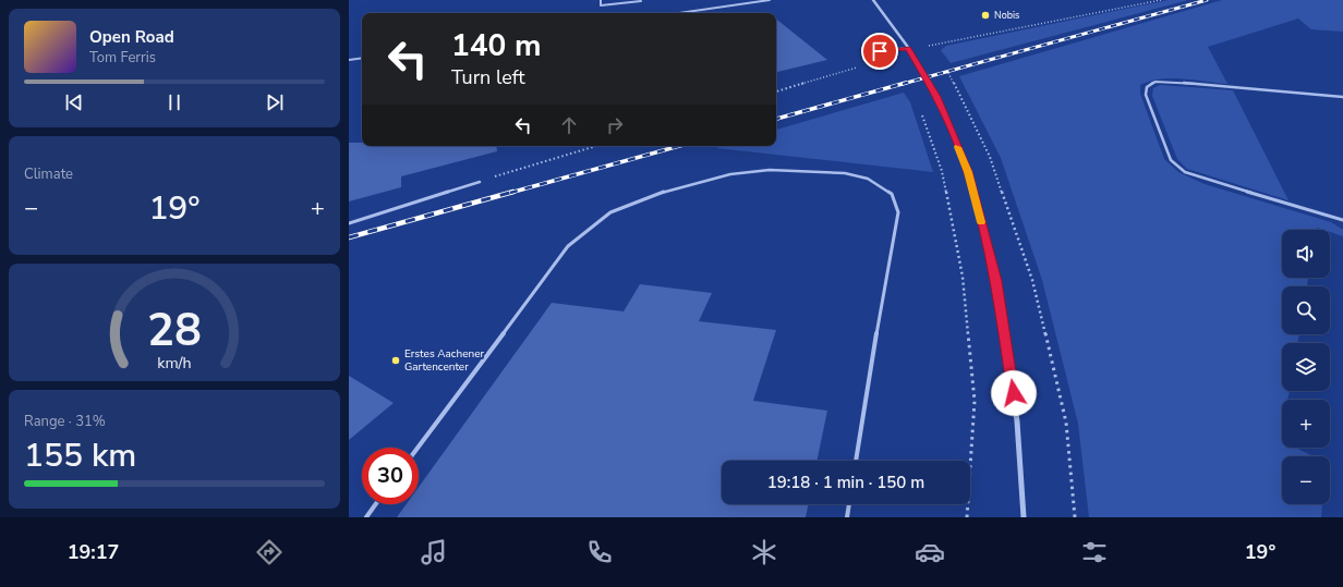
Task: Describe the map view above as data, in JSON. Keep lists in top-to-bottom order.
{
  "places": ["Nobis", "Erstes Aachener Gartencenter"],
  "page": {
    "turn": ["140 m", "Turn left"],
    "song": ["Open Road", "Tom Ferris"],
    "tile": [
      "Climate",
      ["Range · 31%", "155 km"]
    ],
    "heat": ["−", "19°", "+"],
    "map_buttons": ["+", "−"],
    "limit": "30",
    "trip": "19:18 · 1 min · 150 m",
    "tabs": ["19:17", "19°"],
    "gauge": ["28", "km/h"]
  }
}
